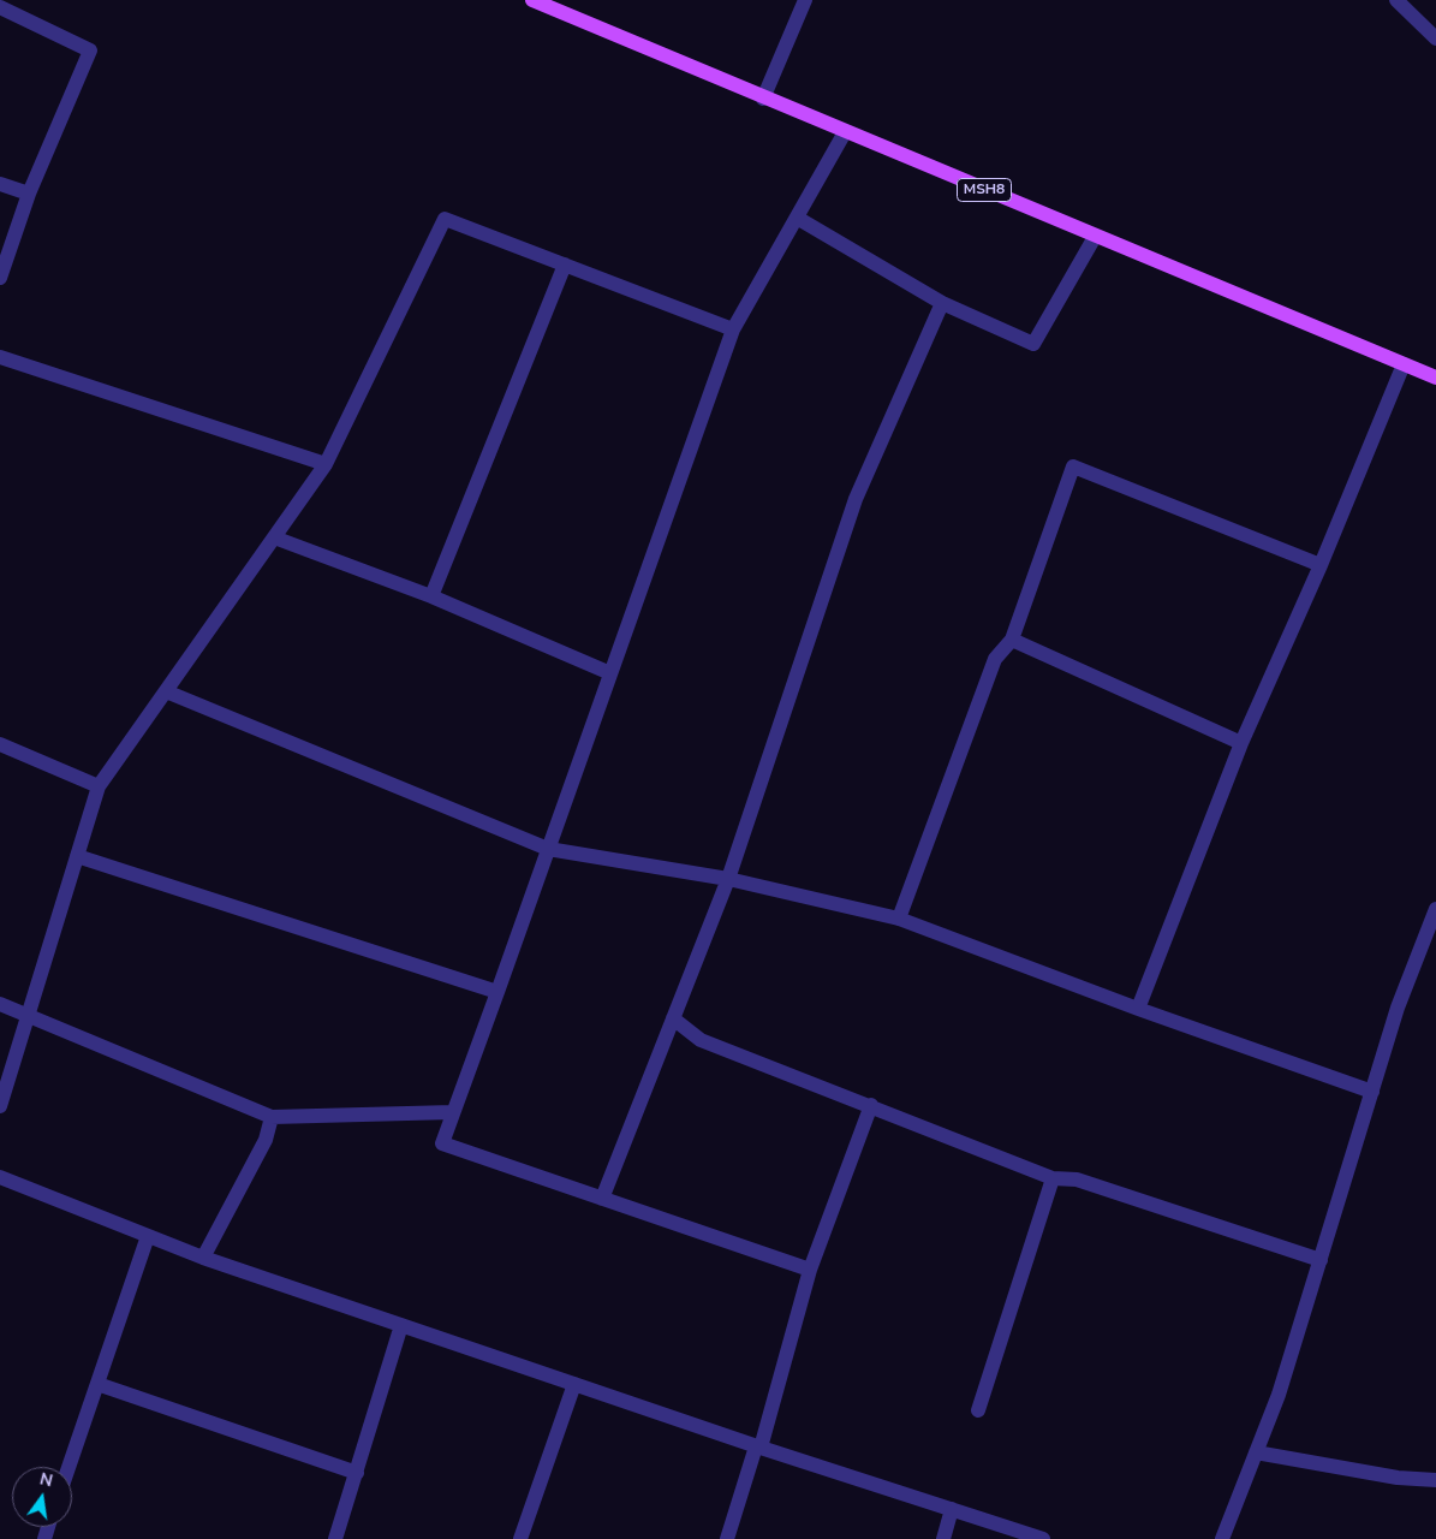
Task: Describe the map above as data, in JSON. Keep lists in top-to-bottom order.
{
  "streets": {
    "main road": ["MSH8"]
  },
  "north": "top"
}
